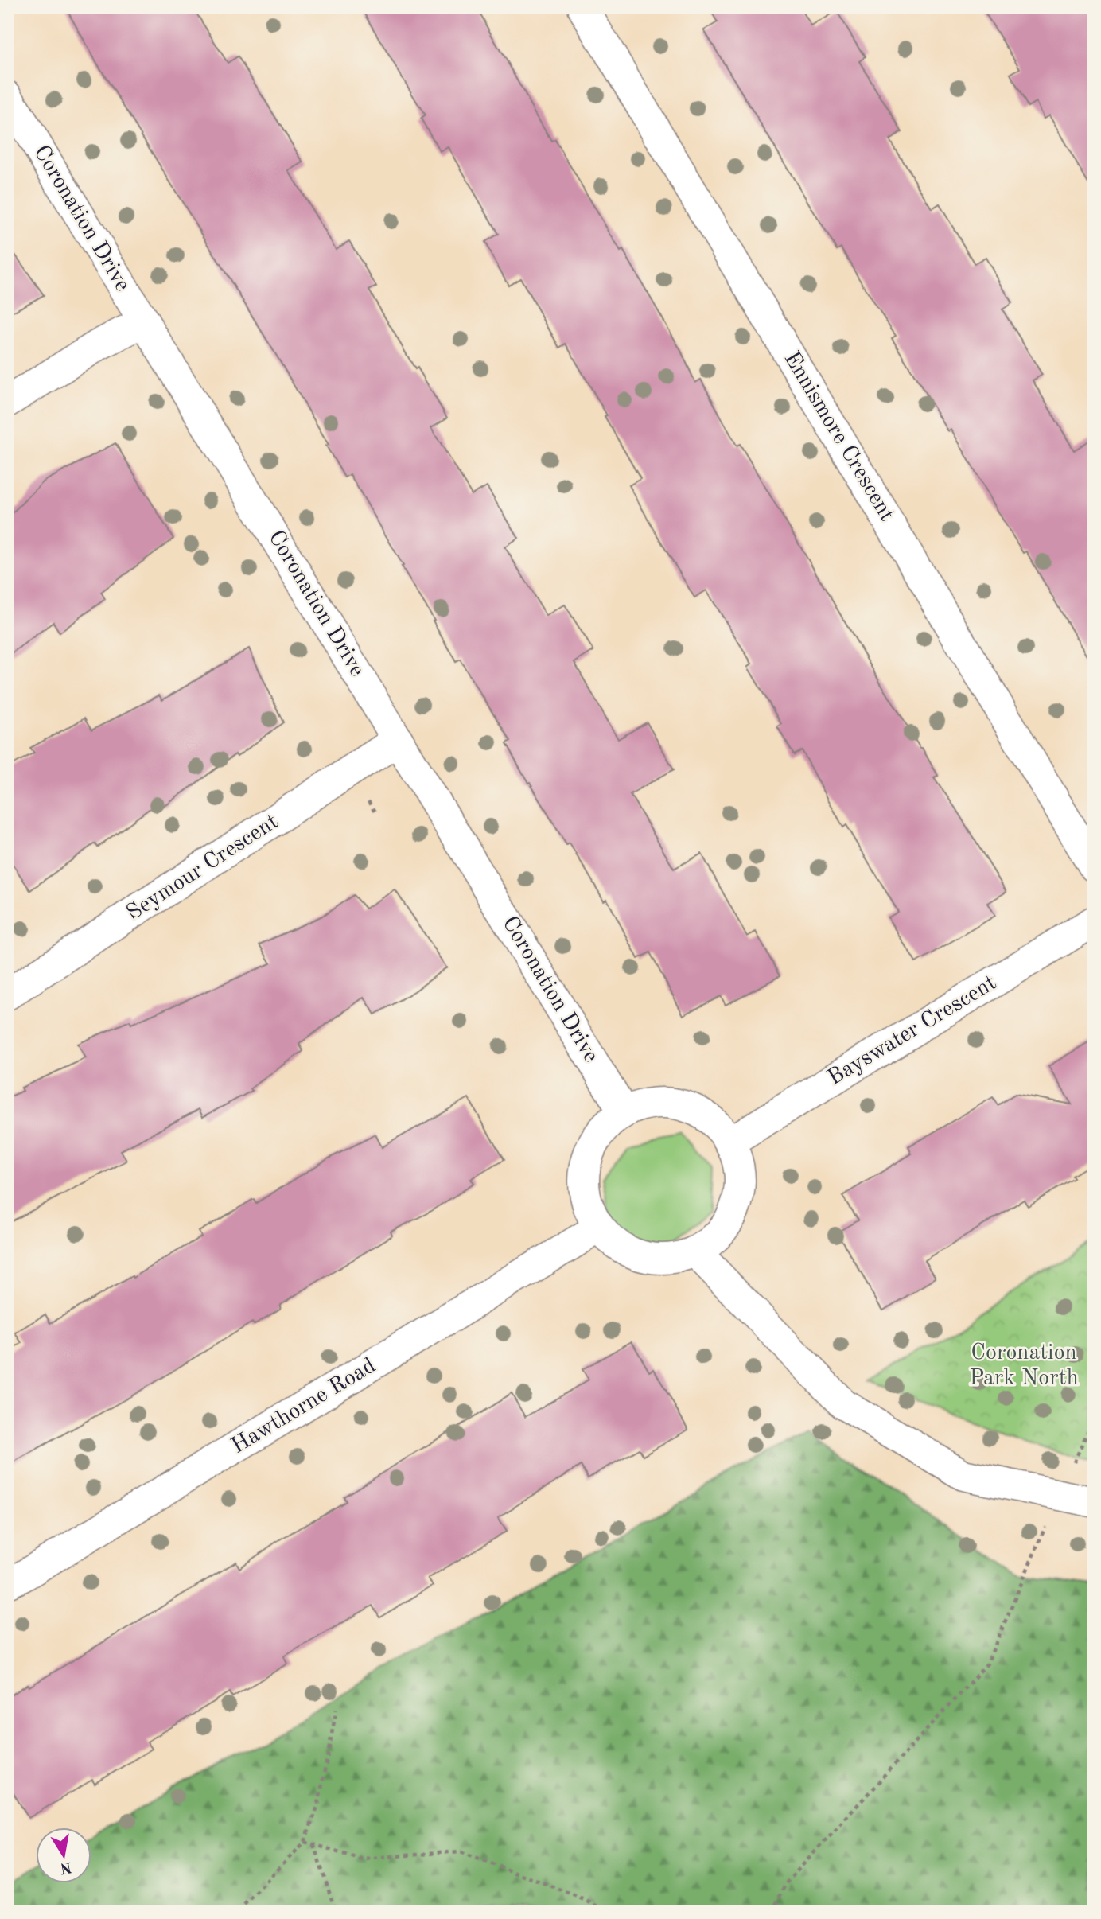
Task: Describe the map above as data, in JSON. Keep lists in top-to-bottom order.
{
  "streets": {
    "street": [
      "Coronation Drive",
      "Ennismore Crescent",
      "Seymour Crescent",
      "Bayswater Crescent",
      "Hawthorne Road"
    ]
  },
  "crossings": [
    ["Coronation Drive", "Seymour Crescent"],
    ["Coronation Drive", "Bayswater Crescent"],
    ["Coronation Drive", "Hawthorne Road"],
    ["Bayswater Crescent", "Hawthorne Road"]
  ],
  "parks": ["Coronation Park North"],
  "north": "bottom"
}
